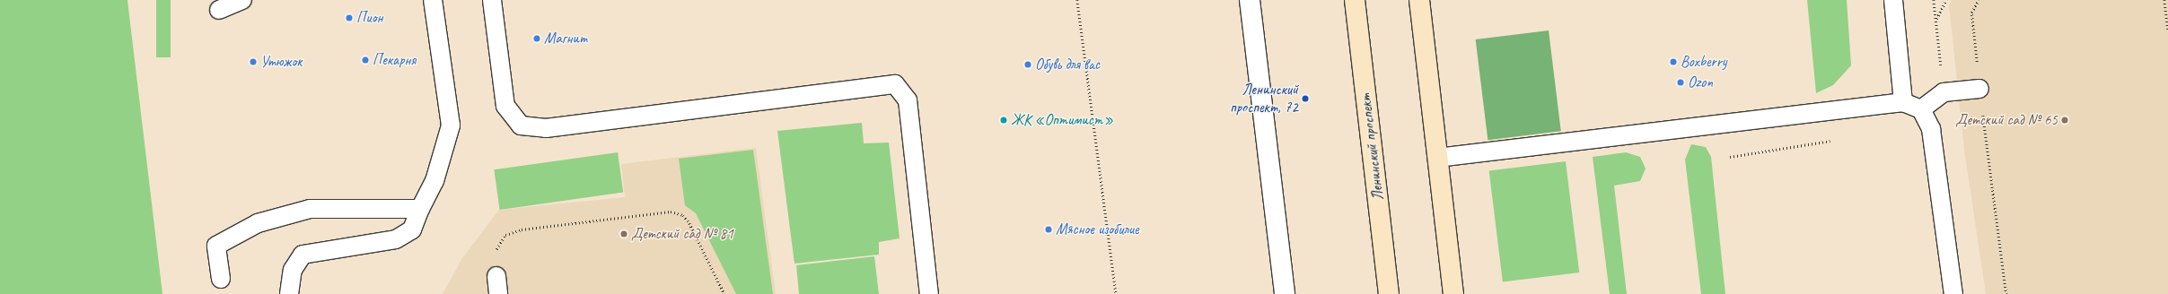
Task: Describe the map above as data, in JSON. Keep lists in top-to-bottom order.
{
  "streets": {
    "main road": ["Ленинский проспект"]
  },
  "places": [
    "Пион",
    "Магнит",
    "Пекарня",
    "Утюжок",
    "Boxberry",
    "Обувь для вас",
    "Ozon",
    "Ленинский проспект, 72",
    "ЖК «Оптимист»",
    "Детский сад № 65",
    "Мясное изобилие",
    "Детский сад № 81"
  ]
}
